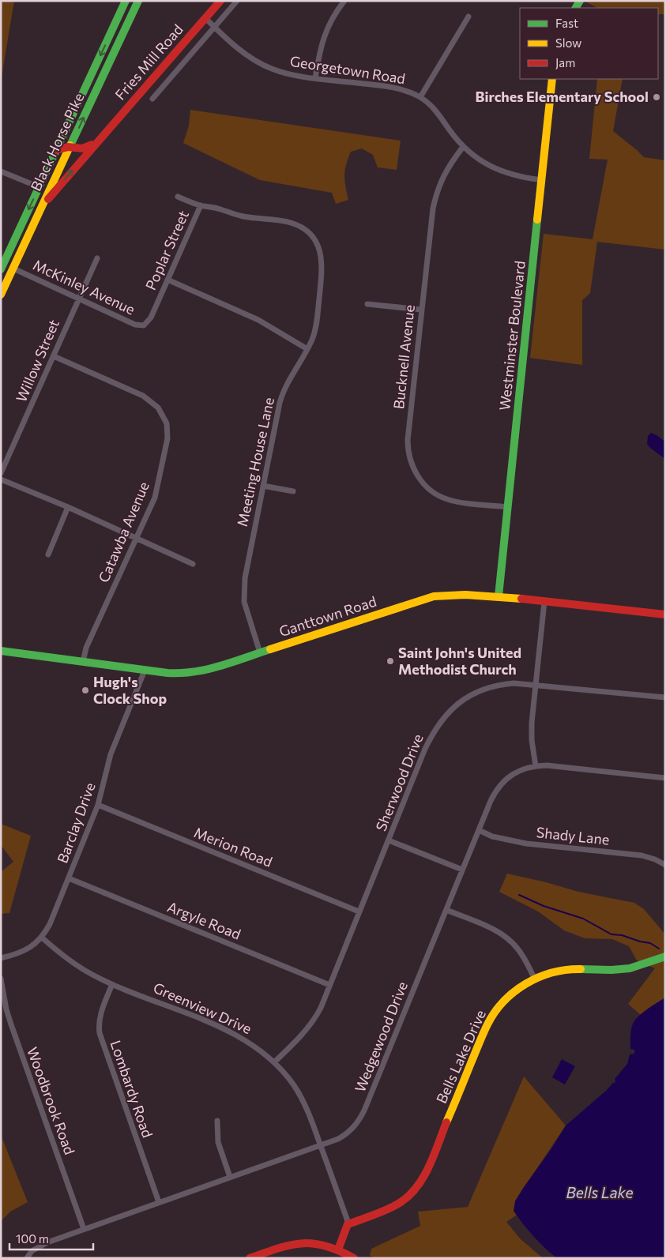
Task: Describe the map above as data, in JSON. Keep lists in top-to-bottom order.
{
  "streets": {
    "main road": [
      "Fries Mill Road",
      "Black Horse Pike",
      "Westminster Boulevard",
      "Ganttown Road",
      "Bells Lake Drive"
    ],
    "street": [
      "Georgetown Road",
      "Poplar Street",
      "McKinley Avenue",
      "Bucknell Avenue",
      "Willow Street",
      "Meeting House Lane",
      "Catawba Avenue",
      "Sherwood Drive",
      "Barclay Drive",
      "Shady Lane",
      "Merion Road",
      "Argyle Road",
      "Greenview Drive",
      "Wedgewood Drive",
      "Lombardy Road",
      "Woodbrook Road"
    ]
  },
  "crossings": [
    ["Fries Mill Road", "Georgetown Road"],
    ["Fries Mill Road", "Black Horse Pike"],
    ["Georgetown Road", "Westminster Boulevard"],
    ["Georgetown Road", "Bucknell Avenue"],
    ["Black Horse Pike", "McKinley Avenue"],
    ["Poplar Street", "McKinley Avenue"],
    ["Poplar Street", "Meeting House Lane"],
    ["McKinley Avenue", "Willow Street"],
    ["Westminster Boulevard", "Bucknell Avenue"],
    ["Westminster Boulevard", "Ganttown Road"],
    ["Willow Street", "Catawba Avenue"],
    ["Meeting House Lane", "Ganttown Road"],
    ["Catawba Avenue", "Ganttown Road"],
    ["Ganttown Road", "Barclay Drive"],
    ["Sherwood Drive", "Merion Road"],
    ["Sherwood Drive", "Argyle Road"],
    ["Sherwood Drive", "Greenview Drive"],
    ["Barclay Drive", "Merion Road"],
    ["Barclay Drive", "Argyle Road"],
    ["Barclay Drive", "Greenview Drive"],
    ["Shady Lane", "Wedgewood Drive"],
    ["Greenview Drive", "Wedgewood Drive"],
    ["Greenview Drive", "Bells Lake Drive"],
    ["Greenview Drive", "Lombardy Road"],
    ["Wedgewood Drive", "Lombardy Road"],
    ["Wedgewood Drive", "Woodbrook Road"]
  ],
  "water": ["Bells Lake"],
  "places": ["Birches Elementary School", "Saint John's United Methodist Church", "Hugh's Clock Shop"],
  "legend": ["Fast", "Slow", "Jam"],
  "scale_bar": "100 m"
}
